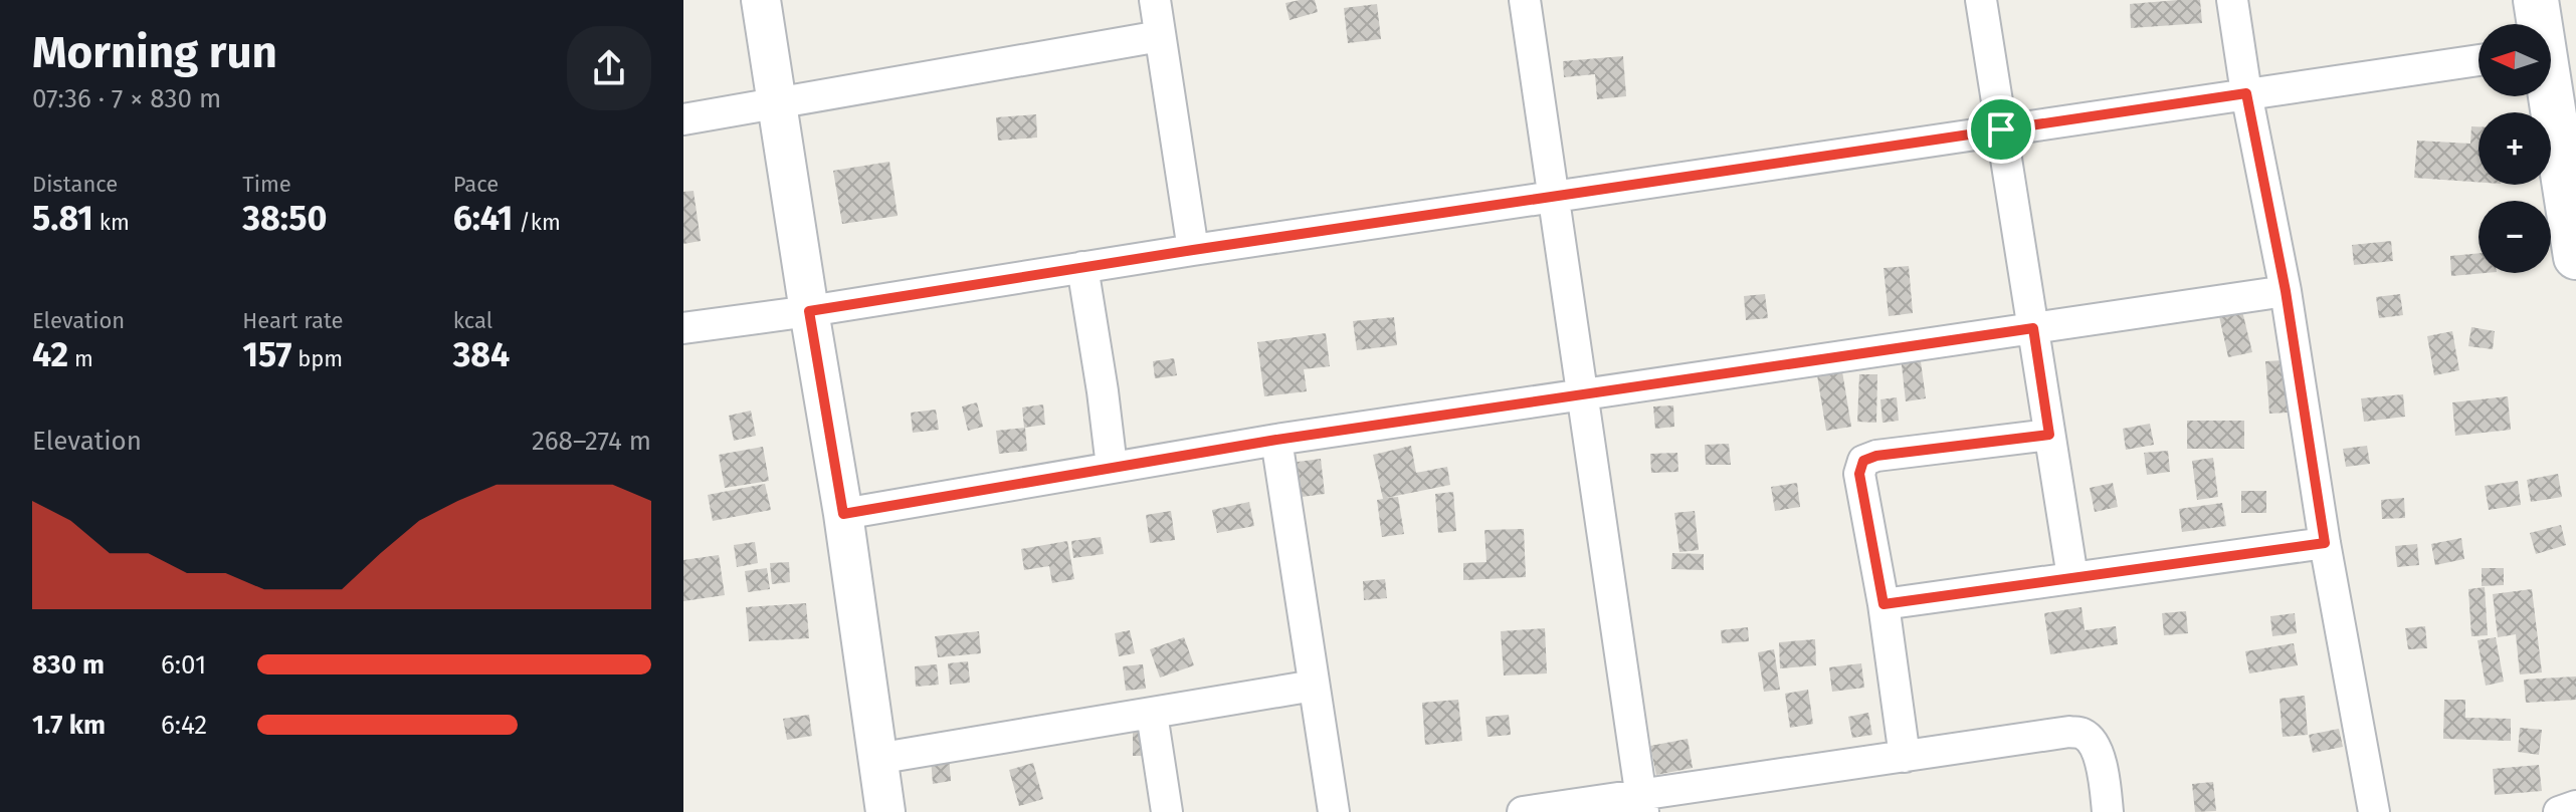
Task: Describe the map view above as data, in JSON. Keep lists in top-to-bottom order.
{
  "north": "left",
  "page": {
    "heading": ["Morning run", "07:36 · 7 × 830 m"],
    "map_buttons": ["+", "−"],
    "stats": [
      ["Distance", "5.81 km"],
      ["Time", "38:50"],
      ["Pace", "6:41 /km"],
      ["Elevation", "42 m"],
      ["Heart rate", "157 bpm"],
      ["kcal", "384"]
    ],
    "chart": ["Elevation", "268–274 m"],
    "list": [
      {
        "name": "830 m",
        "note": "6:01"
      },
      {
        "name": "1.7 km",
        "note": "6:42"
      }
    ]
  }
}
